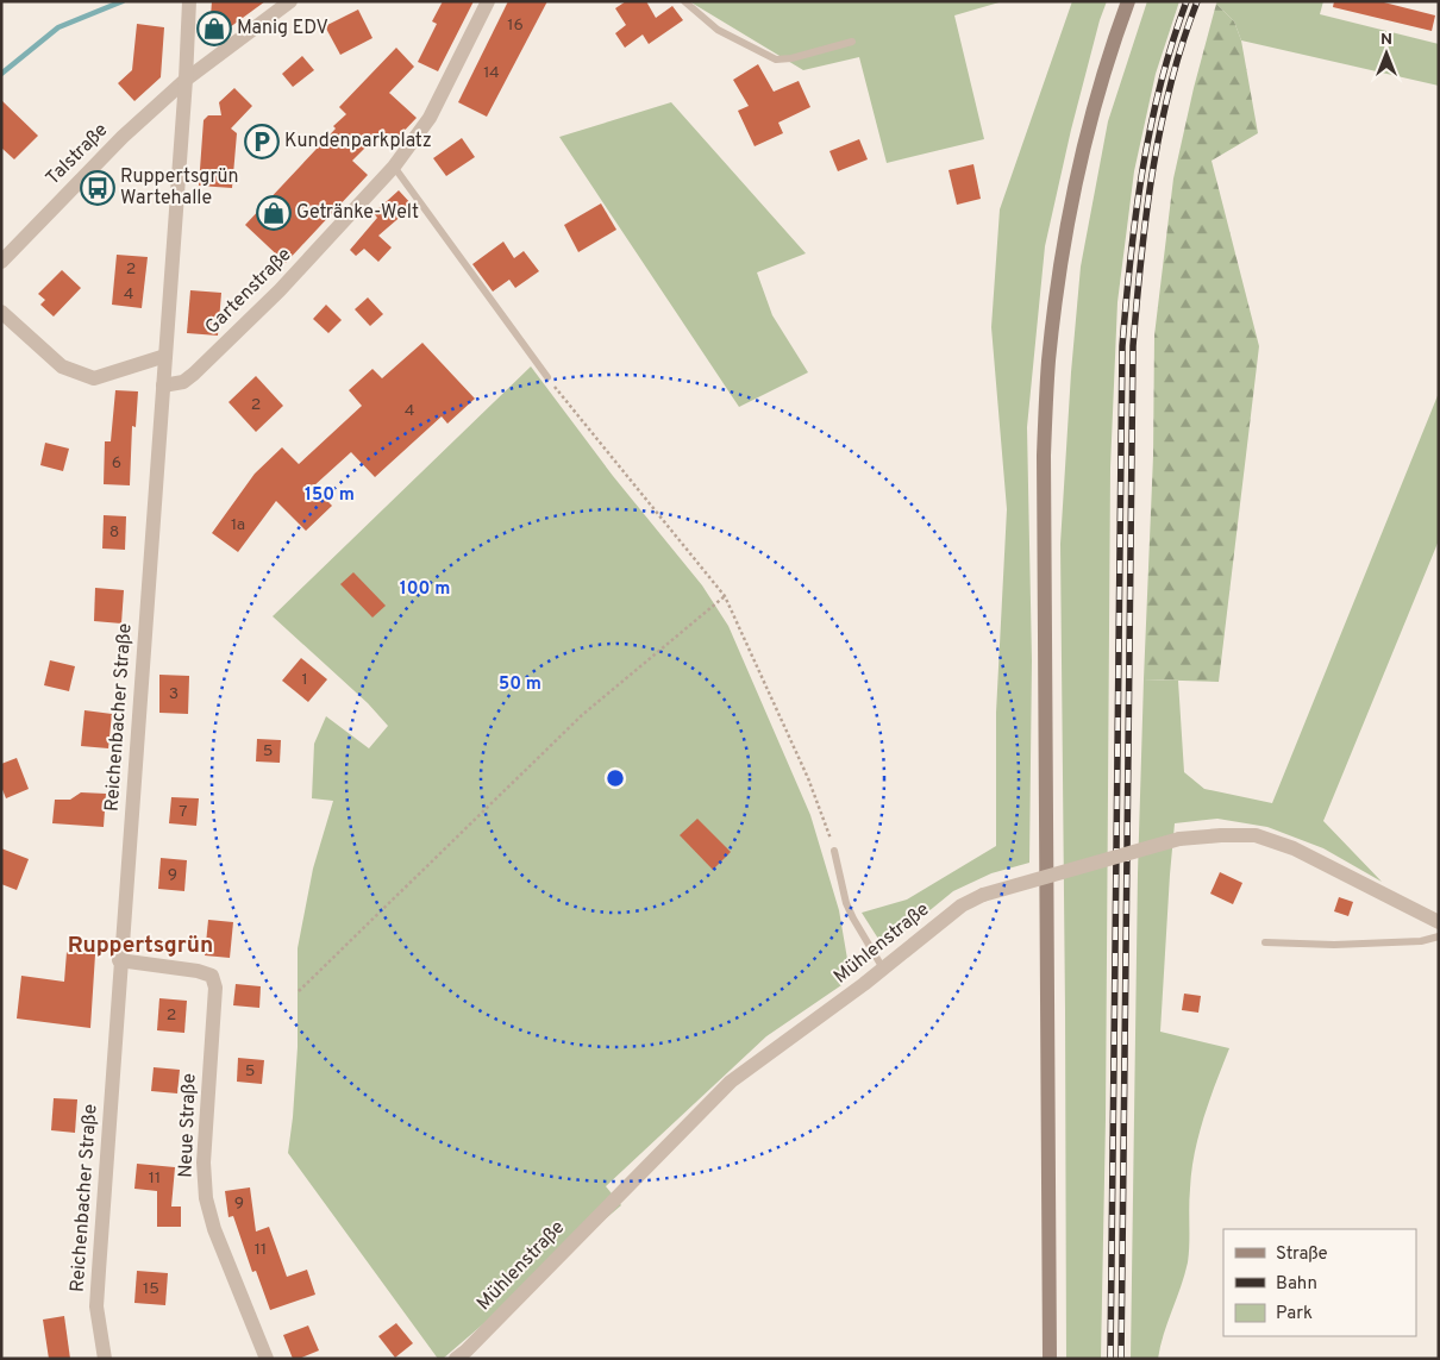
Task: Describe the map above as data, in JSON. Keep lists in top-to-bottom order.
{
  "streets": {
    "street": [
      "Talstraße",
      "Gartenstraße",
      "Reichenbacher Straße",
      "Mühlenstraße",
      "Neue Straße"
    ]
  },
  "crossings": [
    ["Talstraße", "Reichenbacher Straße"],
    ["Gartenstraße", "Reichenbacher Straße"],
    ["Reichenbacher Straße", "Neue Straße"]
  ],
  "districts": ["Ruppertsgrün"],
  "places": {
    "shop": ["Manig EDV", "Getränke-Welt"],
    "parking": ["Kundenparkplatz"],
    "bus stop": ["Ruppertsgrün Wartehalle"]
  },
  "house_numbers": [
    "16",
    "14",
    "2",
    "4",
    "2",
    "4",
    "6",
    "1a",
    "8",
    "1",
    "3",
    "5",
    "7",
    "9",
    "2",
    "5",
    "11",
    "9",
    "11",
    "15"
  ],
  "legend": ["Straße", "Bahn", "Park"],
  "north": "top",
  "rings": ["150 m", "100 m", "50 m"]
}
